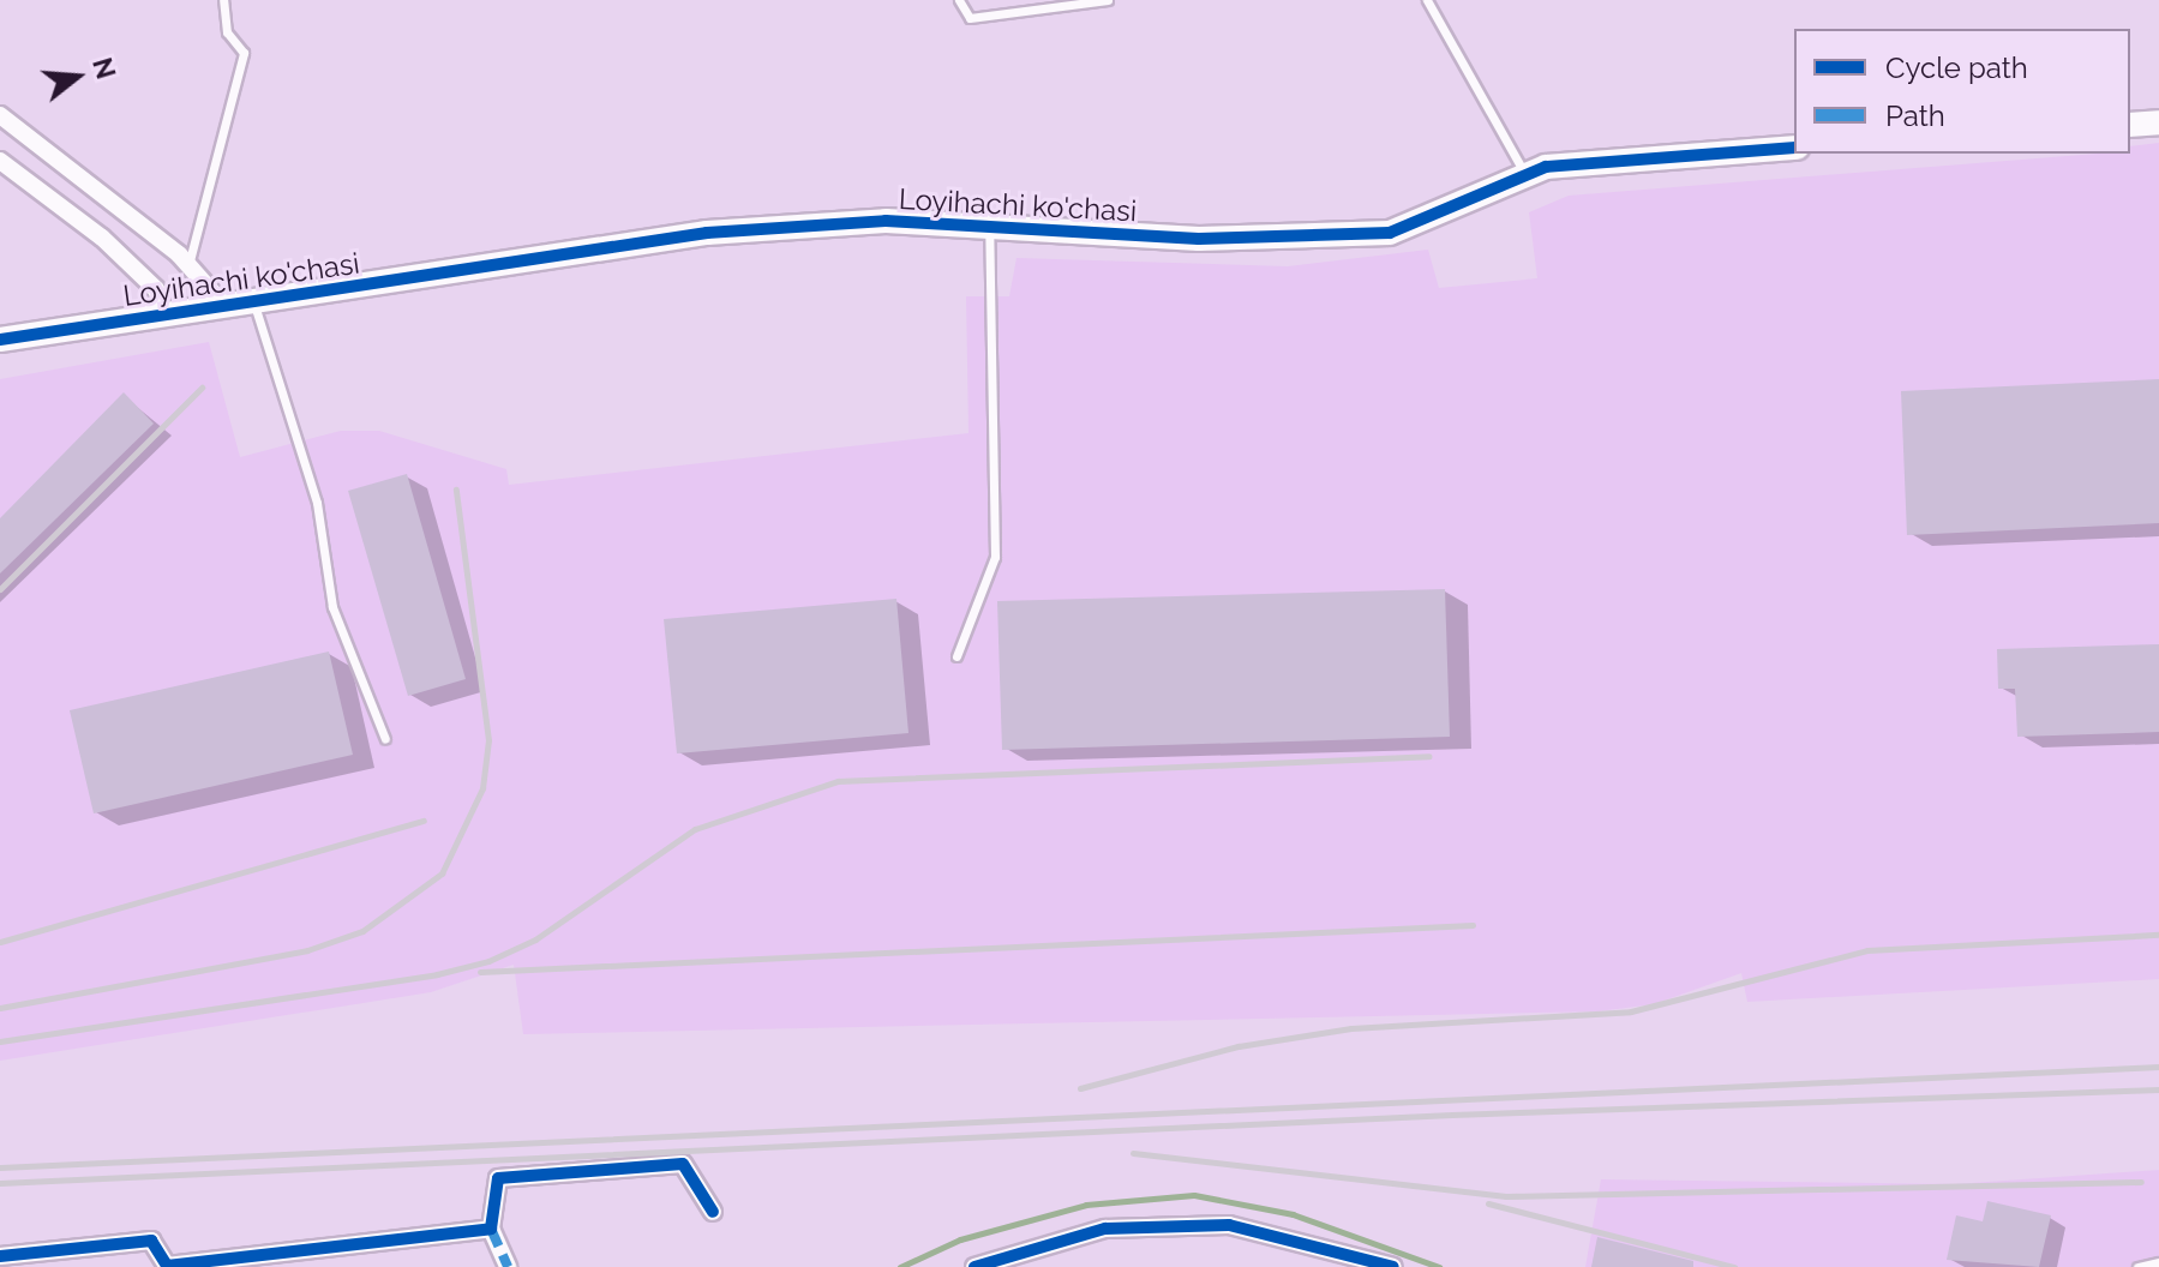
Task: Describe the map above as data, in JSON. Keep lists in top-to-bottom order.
{
  "streets": {
    "street": ["Loyihachi ko'chasi"]
  },
  "legend": ["Cycle path", "Path"],
  "north": "right"
}
